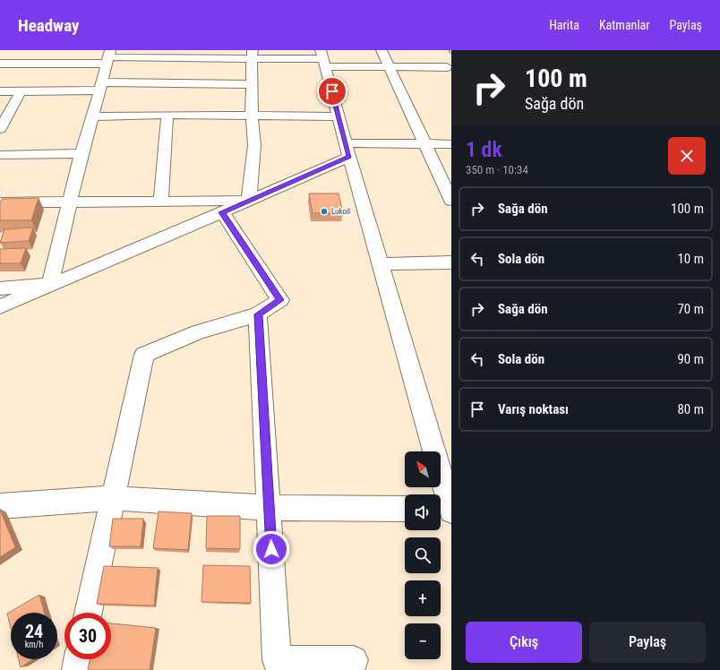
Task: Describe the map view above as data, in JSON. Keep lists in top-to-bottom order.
{
  "places": ["Lukoil"],
  "north": "top left",
  "page": {
    "header": "Headway",
    "nav": ["Harita", "Katmanlar", "Paylaş"],
    "turn": ["100 m", "Sağa dön"],
    "heading": ["1 dk", "350 m · 10:34"],
    "list": [
      {
        "name": "Sağa dön",
        "value": "100 m"
      },
      {
        "name": "Sola dön",
        "value": "10 m"
      },
      {
        "name": "Sağa dön",
        "value": "70 m"
      },
      {
        "name": "Sola dön",
        "value": "90 m"
      },
      {
        "name": "Varış noktası",
        "value": "80 m"
      }
    ],
    "map_buttons": ["+", "−"],
    "speed": "24 km/h",
    "limit": "30",
    "buttons": ["Çıkış", "Paylaş"]
  }
}
